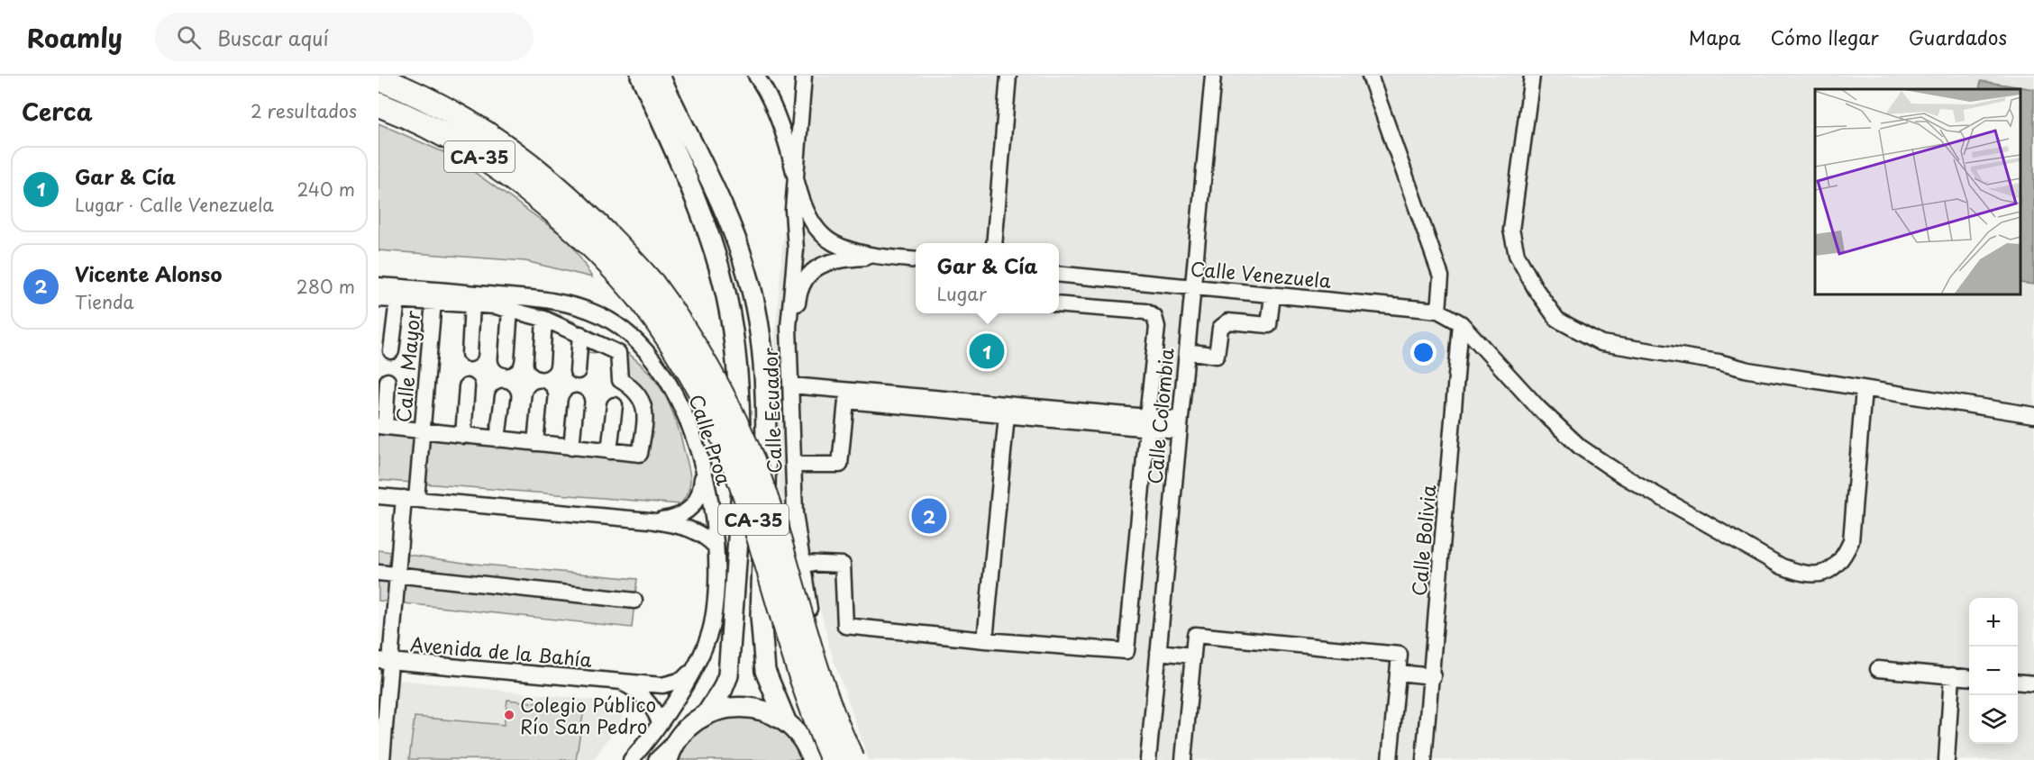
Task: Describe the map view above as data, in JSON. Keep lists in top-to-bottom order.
{
  "streets": {
    "highway": ["CA-35"],
    "street": [
      "Calle Venezuela",
      "Calle Mayor",
      "Calle Ecuador",
      "Calle Colombia",
      "Calle Proa",
      "Calle Bolivia",
      "Avenida de la Bahía"
    ]
  },
  "crossings": [
    ["CA-35", "Calle Ecuador"],
    ["Calle Venezuela", "Calle Colombia"],
    ["Calle Venezuela", "Calle Bolivia"],
    ["Calle Mayor", "Avenida de la Bahía"]
  ],
  "places": ["Colegio Público Río San Pedro"],
  "page": {
    "header": "Roamly",
    "search": "Buscar aquí",
    "nav": ["Mapa", "Cómo llegar", "Guardados"],
    "heading": ["Cerca", "2 resultados"],
    "list": [
      {
        "mark": "1",
        "name": "Gar & Cía",
        "note": "Lugar · Calle Venezuela",
        "value": "240 m"
      },
      {
        "mark": "2",
        "name": "Vicente Alonso",
        "note": "Tienda",
        "value": "280 m"
      }
    ],
    "popup": ["Gar & Cía", "Lugar"],
    "pins": ["1", "2"],
    "map_buttons": ["+", "−"]
  }
}
